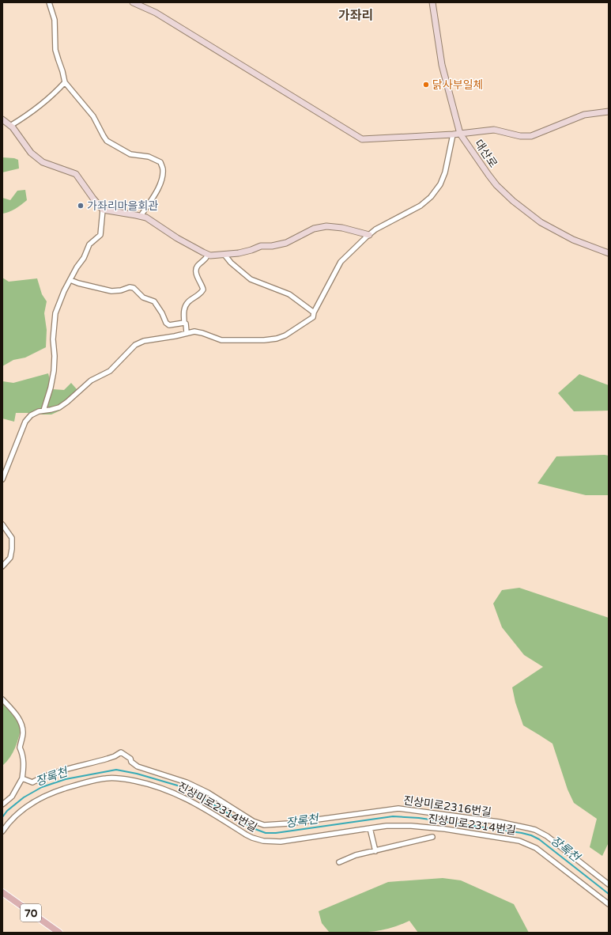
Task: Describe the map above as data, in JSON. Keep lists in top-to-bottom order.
{
  "streets": {
    "main road": ["70"],
    "street": ["대산로", "진상미로2316번길", "진상미로2314번길"]
  },
  "districts": ["가좌리"],
  "water": ["장록천"],
  "places": ["닭사부일체", "가좌리마을회관"]
}
